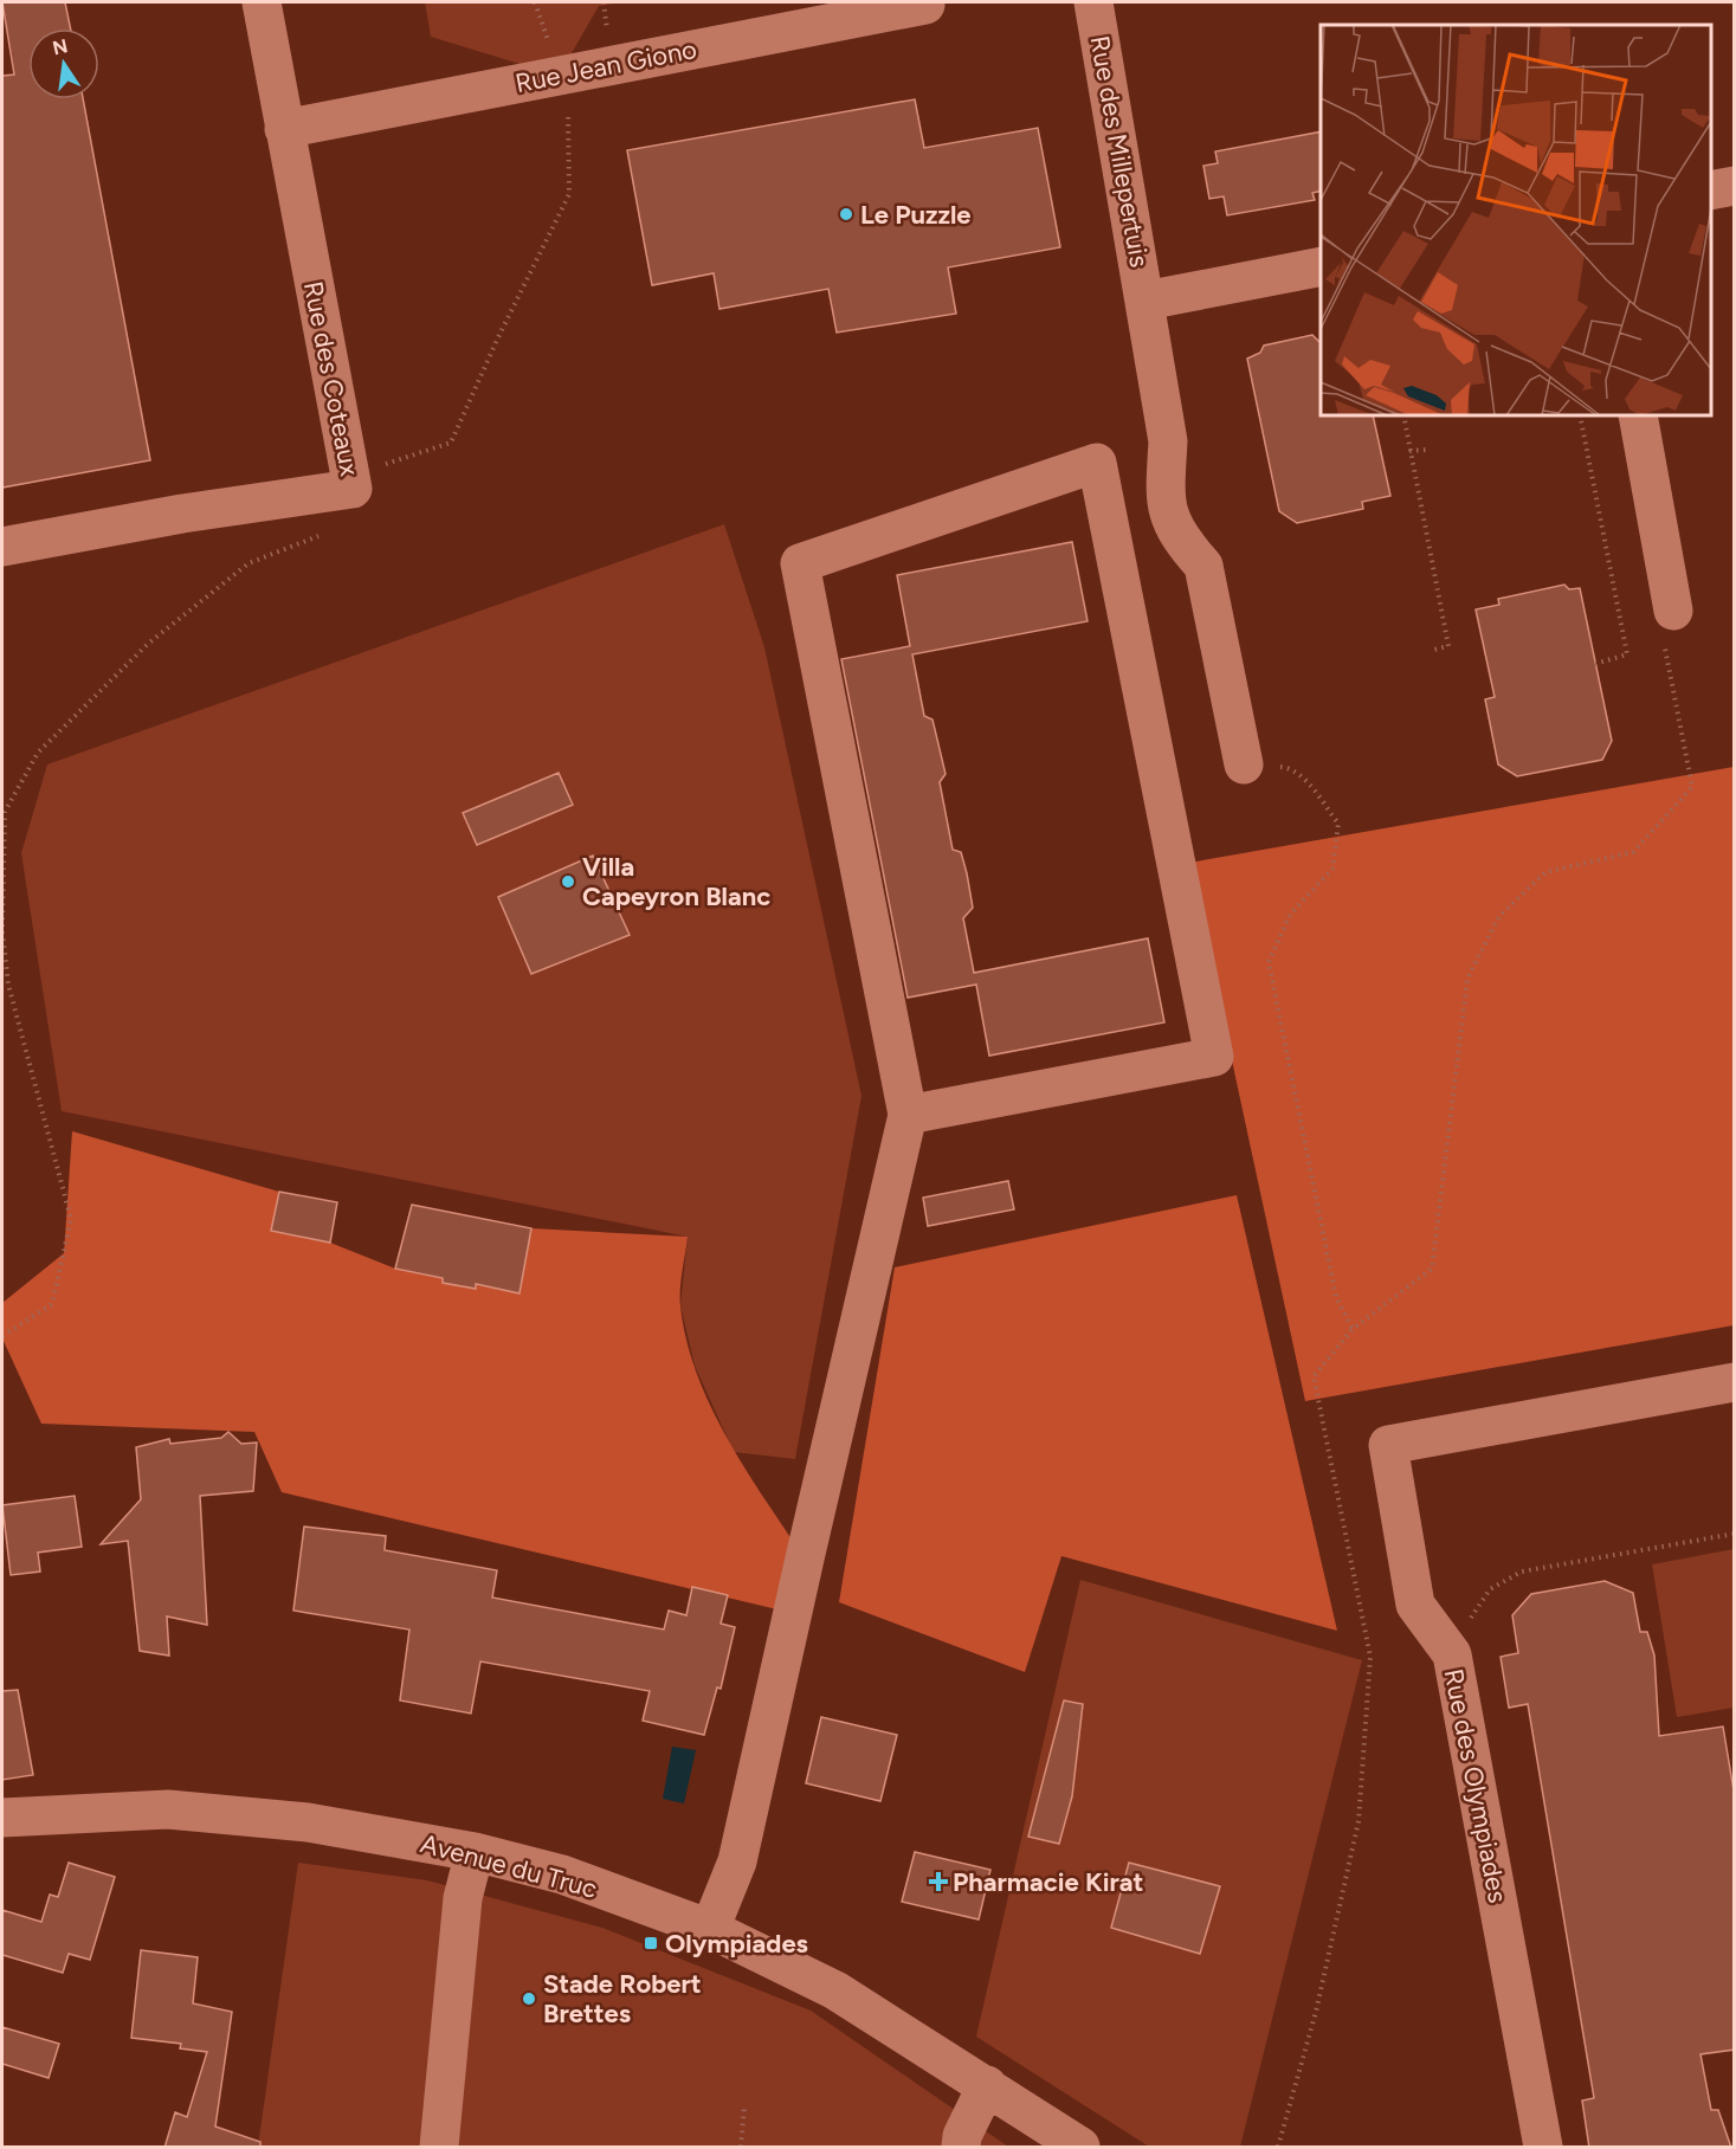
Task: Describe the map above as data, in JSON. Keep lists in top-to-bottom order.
{
  "streets": {
    "street": [
      "Rue Jean Giono",
      "Rue des Millepertuis",
      "Rue des Coteaux",
      "Rue des Olympiades",
      "Avenue du Truc"
    ]
  },
  "crossings": [
    ["Rue Jean Giono", "Rue des Coteaux"]
  ],
  "places": {
    "other": ["Le Puzzle", "Villa Capeyron Blanc", "Stade Robert Brettes"],
    "health": ["Pharmacie Kirat"],
    "transit": ["Olympiades"]
  },
  "north": "top"
}
